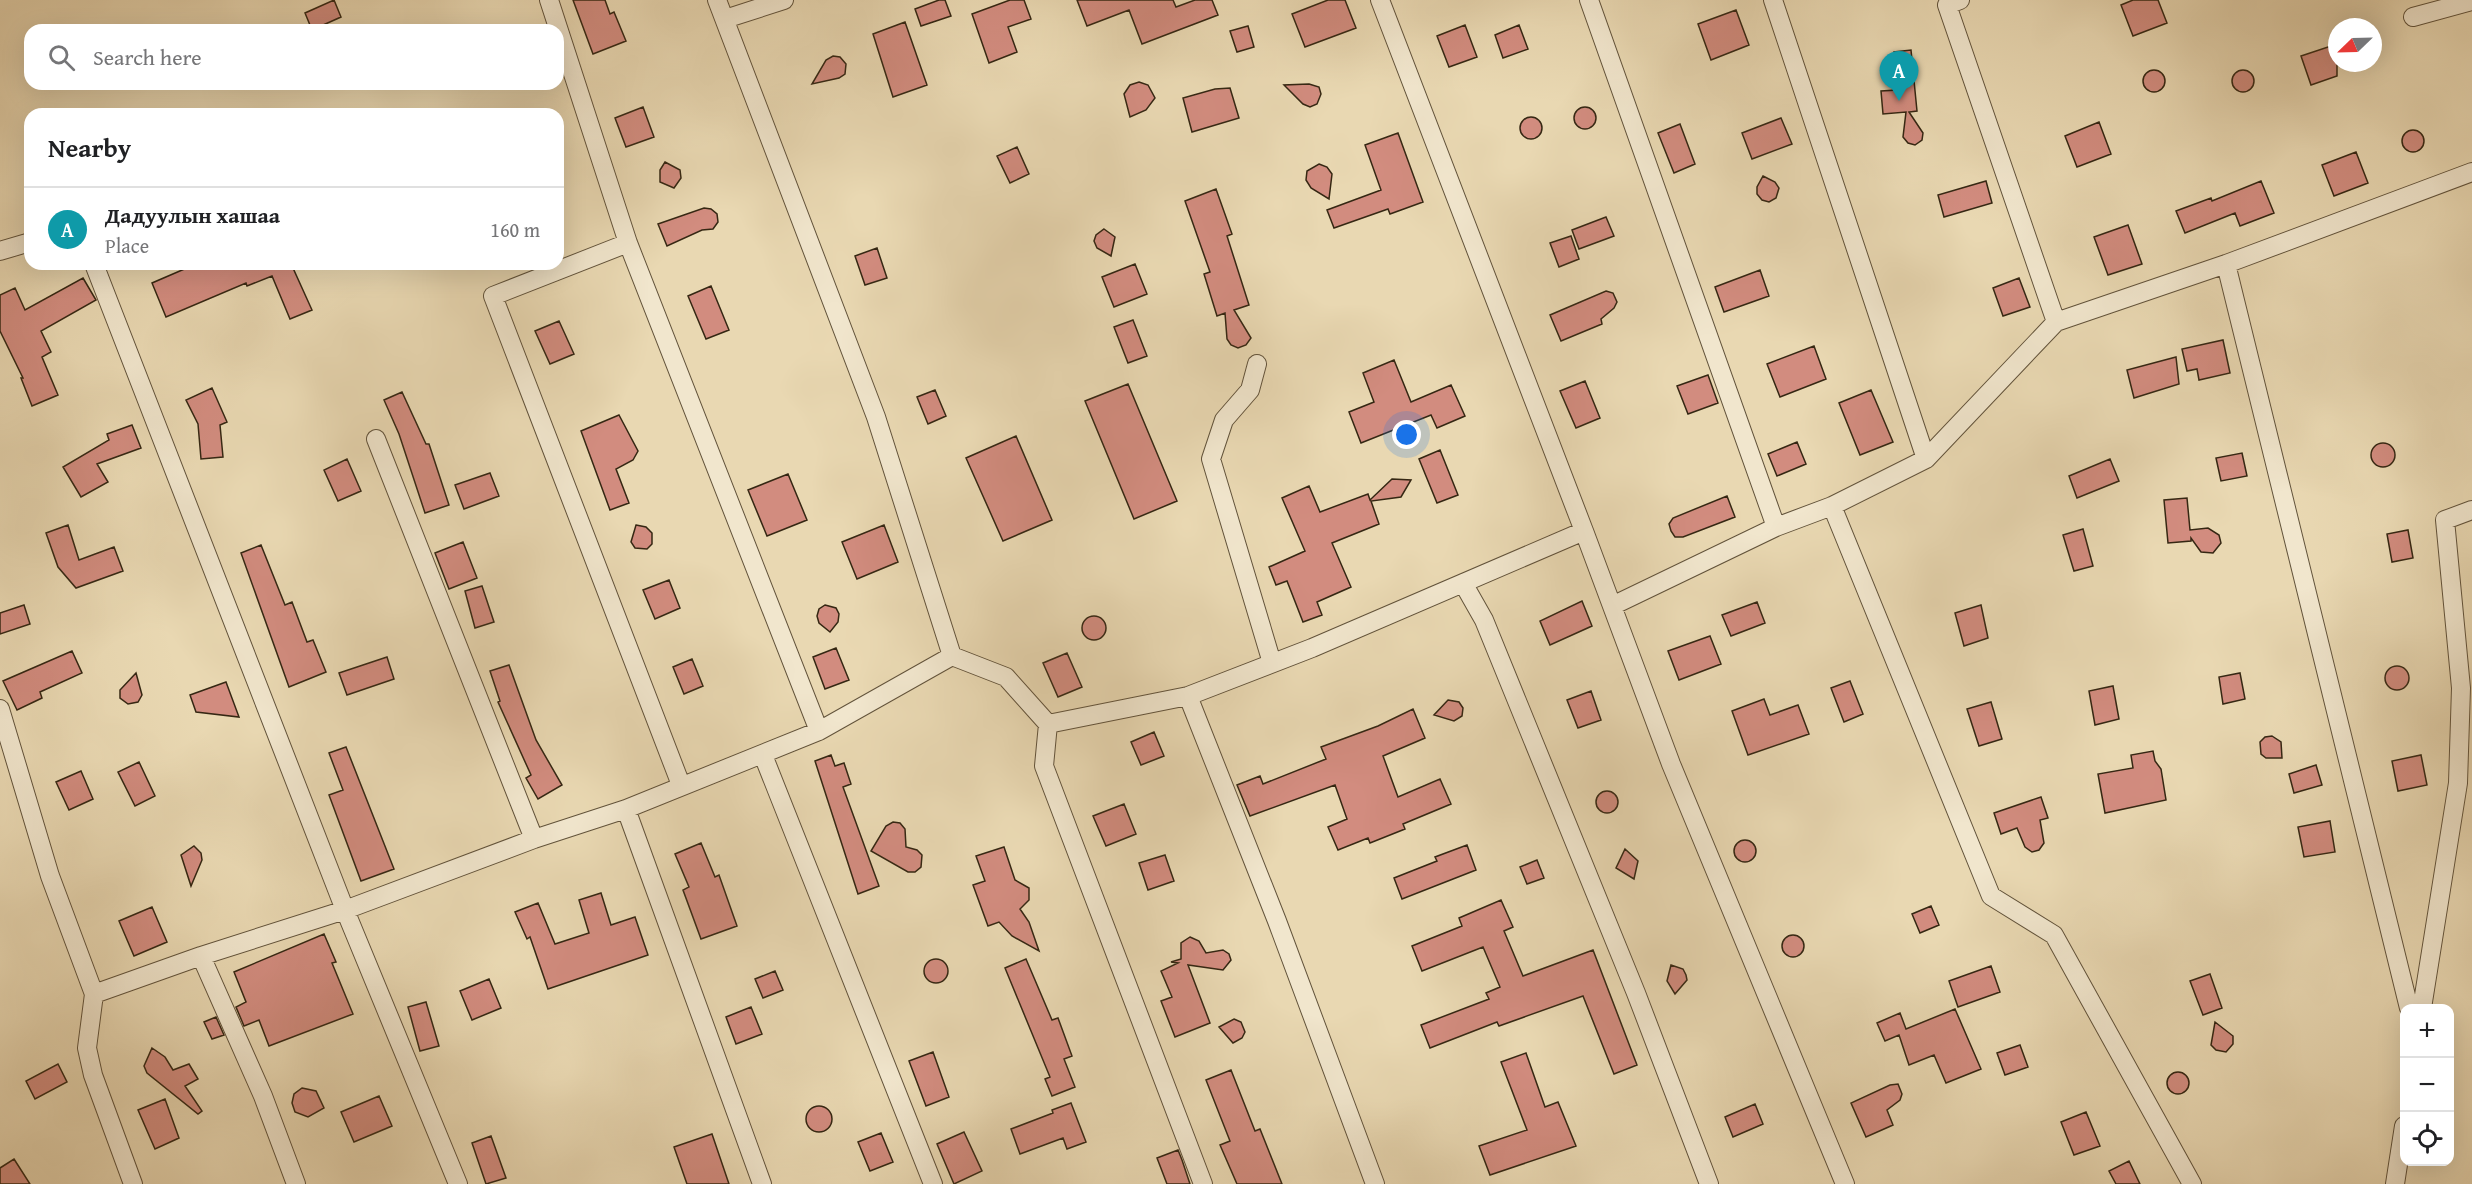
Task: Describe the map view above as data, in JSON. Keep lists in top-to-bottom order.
{
  "north": "bottom left",
  "page": {
    "search": "Search here",
    "pins": "A",
    "heading": "Nearby",
    "list": [
      {
        "mark": "A",
        "name": "Дадуулын хашаа",
        "note": "Place",
        "value": "160 m"
      }
    ],
    "map_buttons": ["+", "−"]
  }
}
